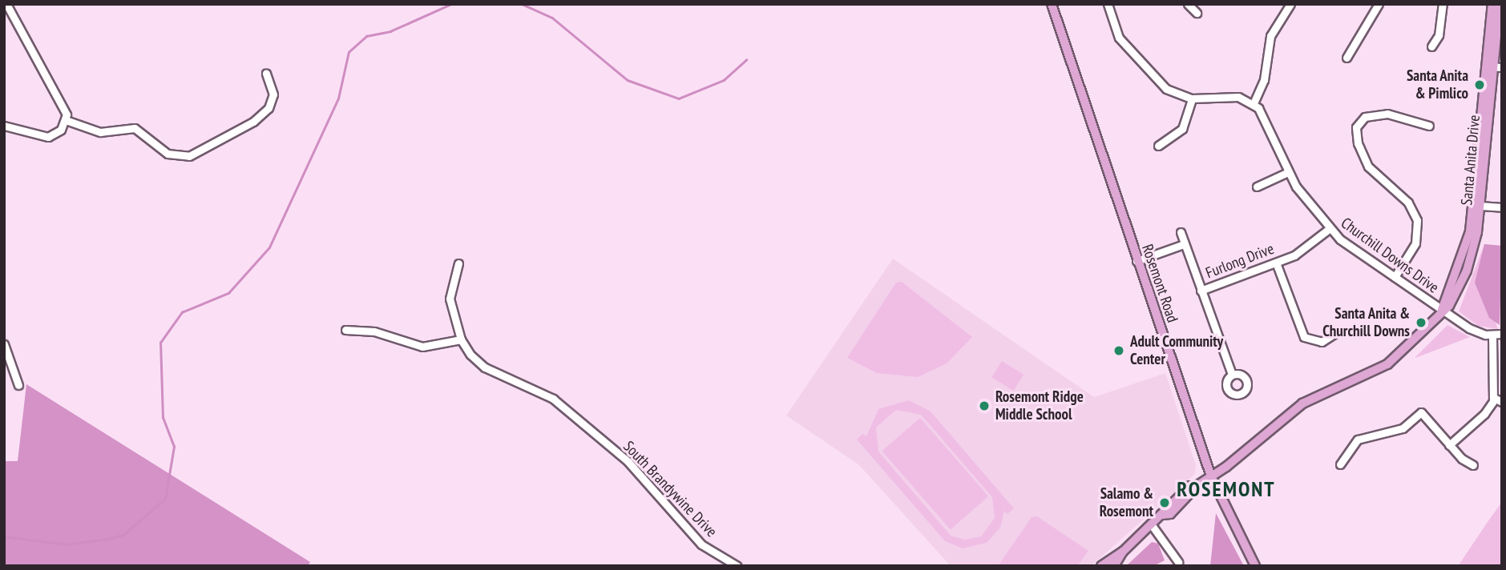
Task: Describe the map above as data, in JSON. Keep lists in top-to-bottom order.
{
  "streets": {
    "main road": ["Santa Anita Drive", "Rosemont Road"],
    "street": ["Churchill Downs Drive", "Furlong Drive", "South Brandywine Drive"]
  },
  "crossings": [
    ["Santa Anita Drive", "Churchill Downs Drive"],
    ["Santa Anita Drive", "Rosemont Road"],
    ["Churchill Downs Drive", "Furlong Drive"]
  ],
  "districts": ["ROSEMONT"],
  "places": [
    "Santa Anita & Pimlico",
    "Santa Anita & Churchill Downs",
    "Adult Community Center",
    "Rosemont Ridge Middle School",
    "Salamo & Rosemont"
  ]
}
